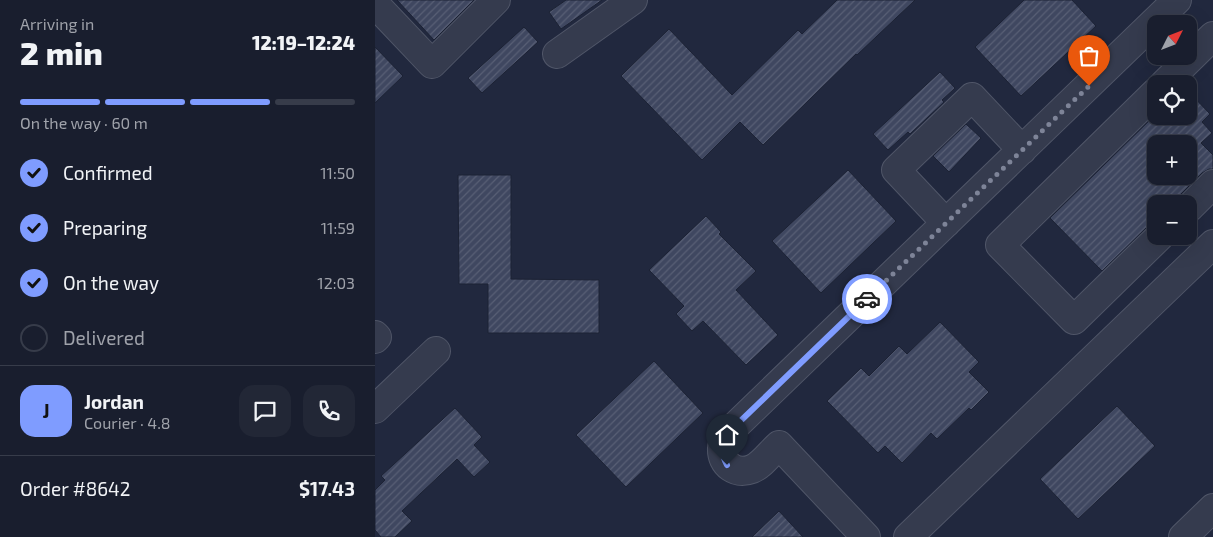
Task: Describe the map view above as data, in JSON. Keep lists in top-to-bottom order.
{
  "north": "top right",
  "page": {
    "heading": ["2 min", "Arriving in", "12:19–12:24"],
    "panel": [
      "Jordan",
      "Courier · 4.8",
      "Order #8642",
      "$17.43"
    ],
    "map_buttons": ["+", "−"],
    "bar": "On the way · 60 m",
    "list": [
      ["Confirmed", "11:50"],
      ["Preparing", "11:59"],
      ["On the way", "12:03"],
      "Delivered"
    ],
    "round": "J"
  }
}
